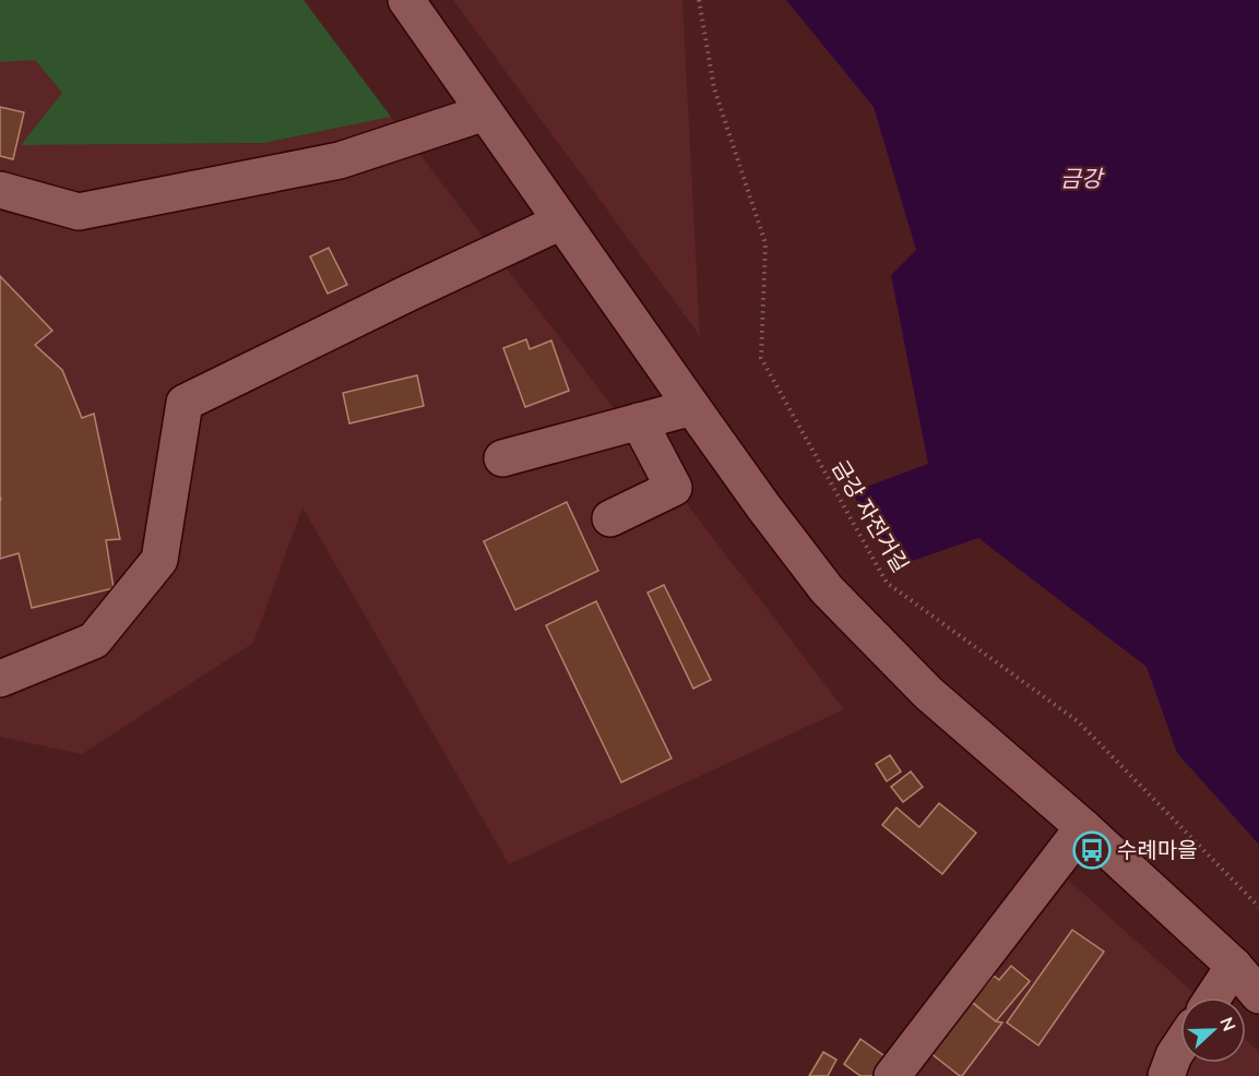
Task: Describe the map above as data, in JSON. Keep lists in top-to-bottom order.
{
  "streets": {
    "path": ["금강 자전거길"]
  },
  "water": ["금강"],
  "places": {
    "bus stop": ["수례마을"]
  },
  "north": "right"
}
